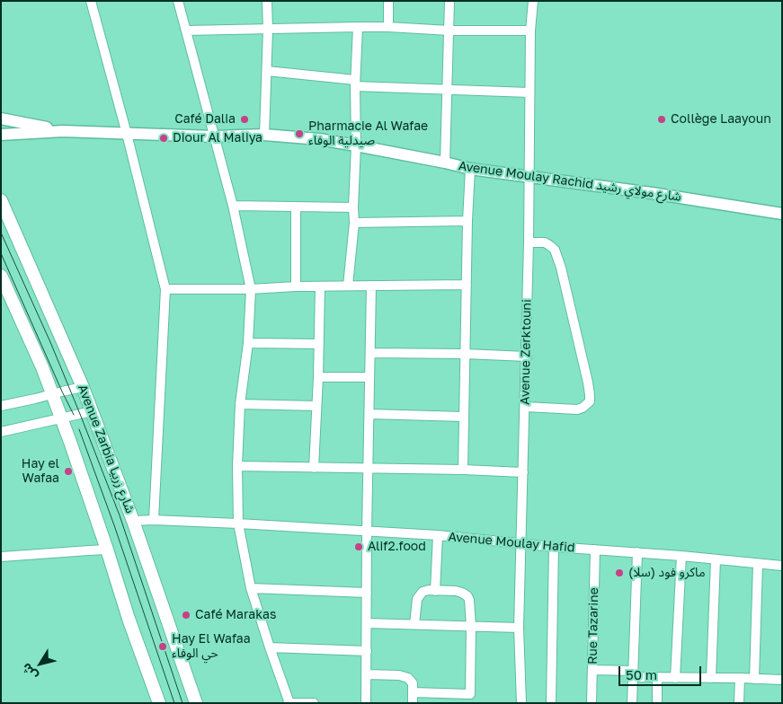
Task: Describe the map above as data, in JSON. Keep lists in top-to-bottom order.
{
  "streets": {
    "main road": ["Avenue Zarbia شارع زربيا"],
    "street": [
      "Avenue Moulay Rachid شارع مولاي رشيد",
      "Avenue Zerktouni",
      "Avenue Moulay Hafid",
      "Rue Tazarine"
    ]
  },
  "crossings": [
    ["Avenue Moulay Rachid شارع مولاي رشيد", "Avenue Zerktouni"],
    ["Avenue Zerktouni", "Avenue Moulay Hafid"],
    ["Avenue Zarbia شارع زربيا", "Avenue Moulay Hafid"],
    ["Avenue Moulay Hafid", "Rue Tazarine"]
  ],
  "places": [
    "Café Dalia",
    "Collège Laayoun",
    "Pharmacie Al Wafae صيدلية الوفاء",
    "Diour Al Maliya",
    "Hay el Wafaa",
    "Alif2.food",
    "ماكرو فود (سلا)",
    "Café Marakas",
    "Hay El Wafaa حي الوفاء"
  ],
  "scale_bar": "50 m",
  "north": "bottom left"
}
